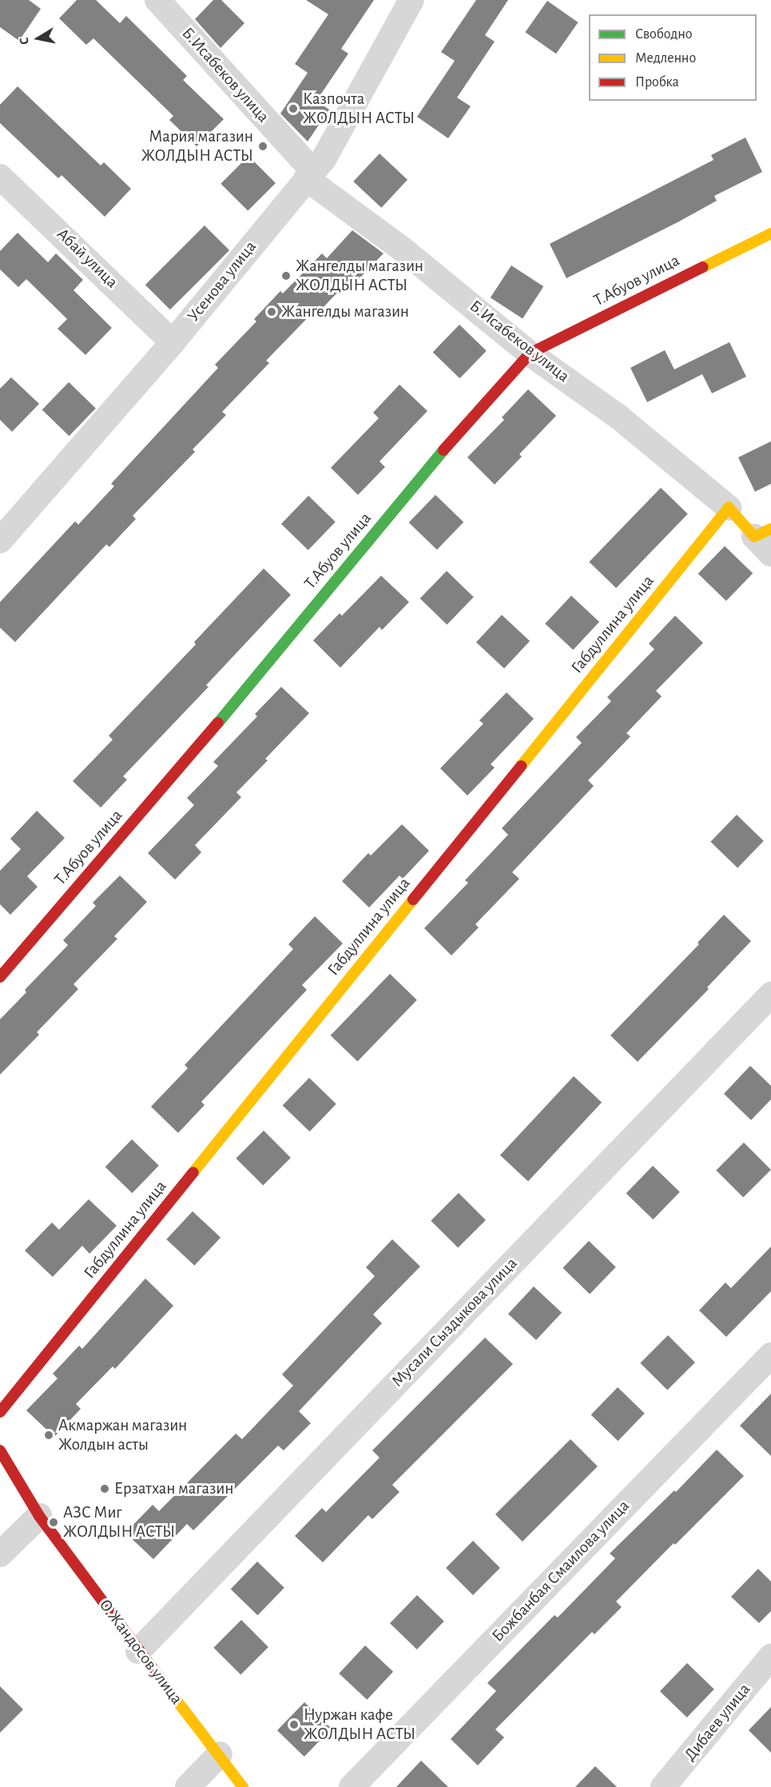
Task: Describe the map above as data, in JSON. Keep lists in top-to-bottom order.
{
  "streets": {
    "street": [
      "Б.Исабеков улица",
      "Абай улица",
      "Т.Абуов улица",
      "Усенова улица",
      "Габдуллина улица",
      "Мусали Сыздыкова улица",
      "Божбанбая Смаилова улица",
      "О.Жандосов улица",
      "Дибаев улица"
    ]
  },
  "crossings": [
    ["Б.Исабеков улица", "Т.Абуов улица"],
    ["Б.Исабеков улица", "Усенова улица"],
    ["Б.Исабеков улица", "Габдуллина улица"],
    ["Абай улица", "Усенова улица"],
    ["Мусали Сыздыкова улица", "О.Жандосов улица"]
  ],
  "places": [
    "Казпочта ЖОЛДЫН АСТЫ",
    "Мария магазин ЖОЛДЫН АСТЫ",
    "Жангелды магазин ЖОЛДЫН АСТЫ",
    "Жангелды магазин",
    "Акмаржан магазин Жолдын асты",
    "Ерзатхан магазин",
    "АЗС Миг ЖОЛДЫН АСТЫ",
    "Нуржан кафе ЖОЛДЫН АСТЫ"
  ],
  "legend": ["Свободно", "Медленно", "Пробка"],
  "north": "left"
}
